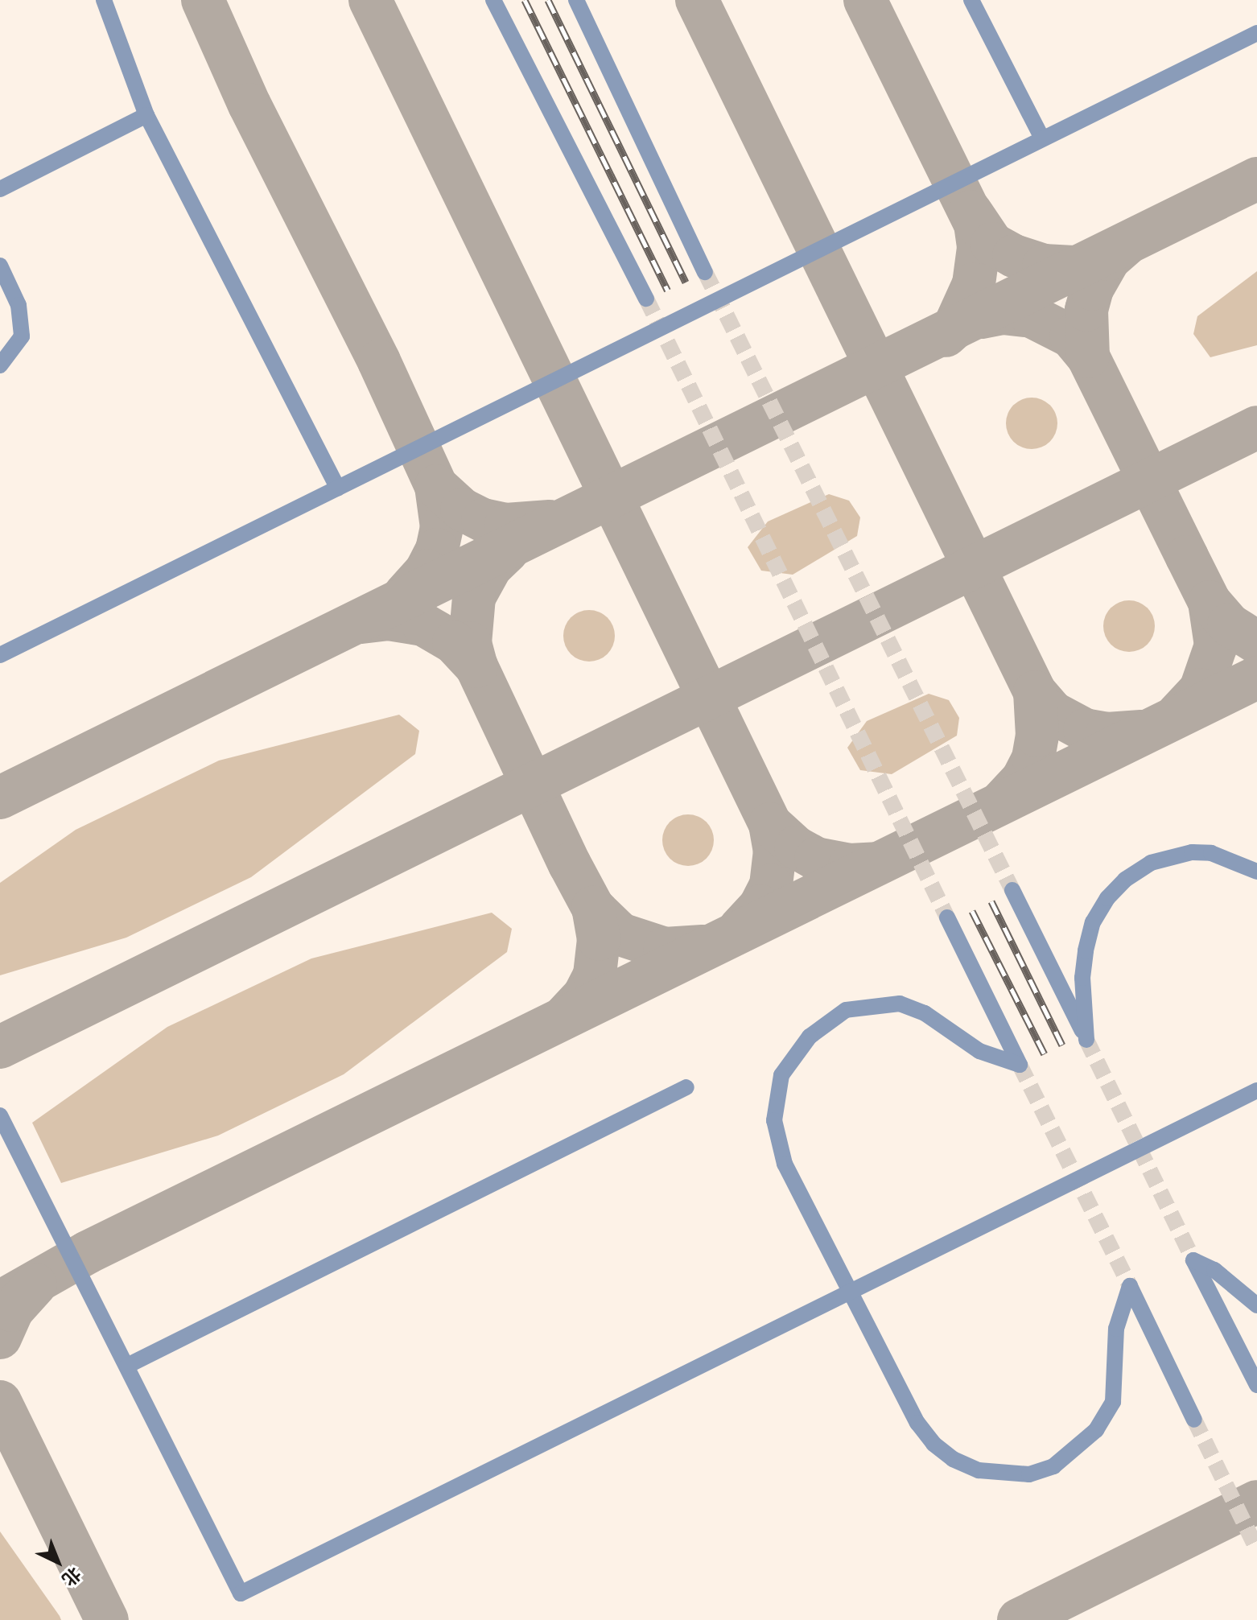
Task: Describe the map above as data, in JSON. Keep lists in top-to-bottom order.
{
  "north": "bottom right"
}
